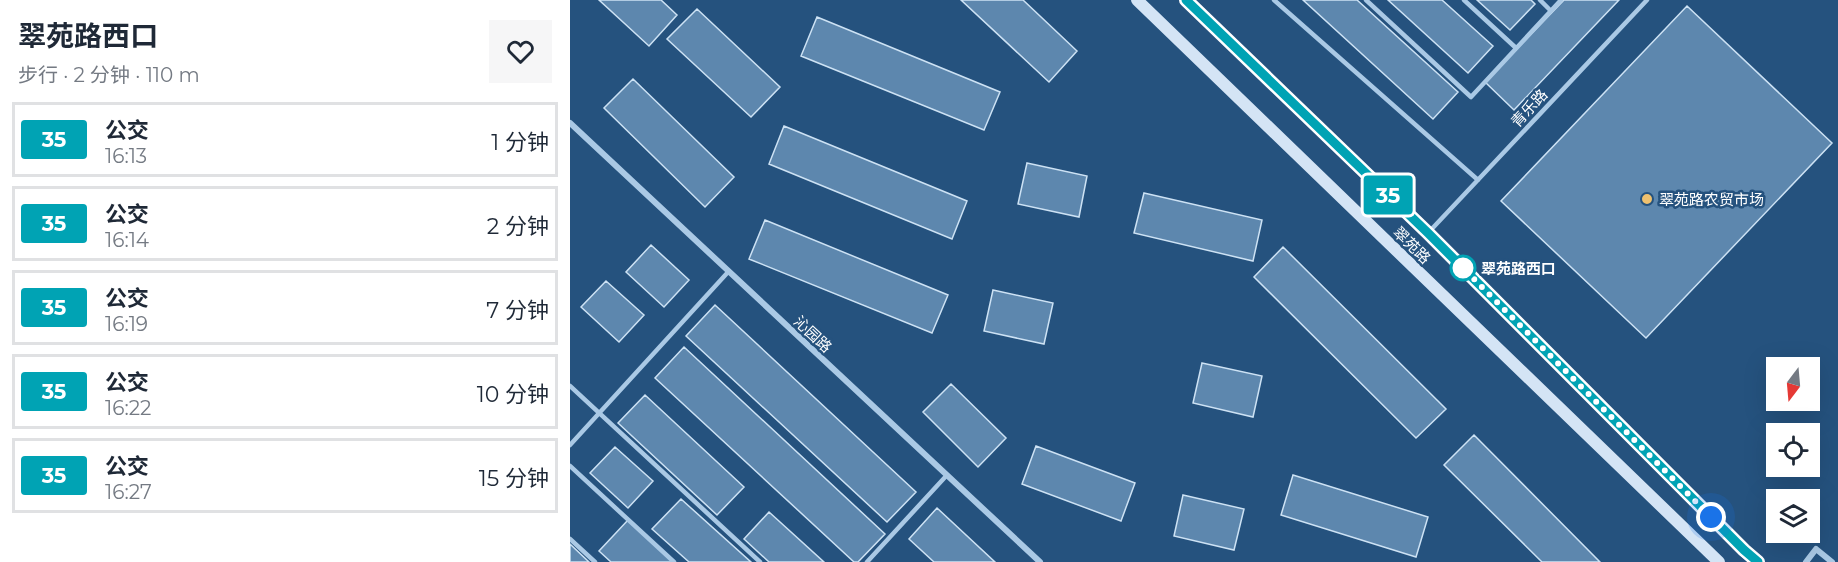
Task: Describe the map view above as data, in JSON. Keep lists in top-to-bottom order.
{
  "streets": {
    "main road": ["翠苑路"],
    "street": ["沁园路"],
    "lane": ["青乐路"]
  },
  "crossings": [
    ["青乐路", "翠苑路"]
  ],
  "places": ["翠苑路农贸市场", "翠苑路西口"],
  "lines": ["bus line 35"],
  "north": "bottom",
  "page": {
    "heading": ["翠苑路西口", "步行 · 2 分钟 · 110 m"],
    "on_map": "35",
    "list": [
      {
        "mark": "35",
        "name": "公交",
        "note": "16:13",
        "value": "1 分钟"
      },
      {
        "mark": "35",
        "name": "公交",
        "note": "16:14",
        "value": "2 分钟"
      },
      {
        "mark": "35",
        "name": "公交",
        "note": "16:19",
        "value": "7 分钟"
      },
      {
        "mark": "35",
        "name": "公交",
        "note": "16:22",
        "value": "10 分钟"
      },
      {
        "mark": "35",
        "name": "公交",
        "note": "16:27",
        "value": "15 分钟"
      }
    ]
  }
}
